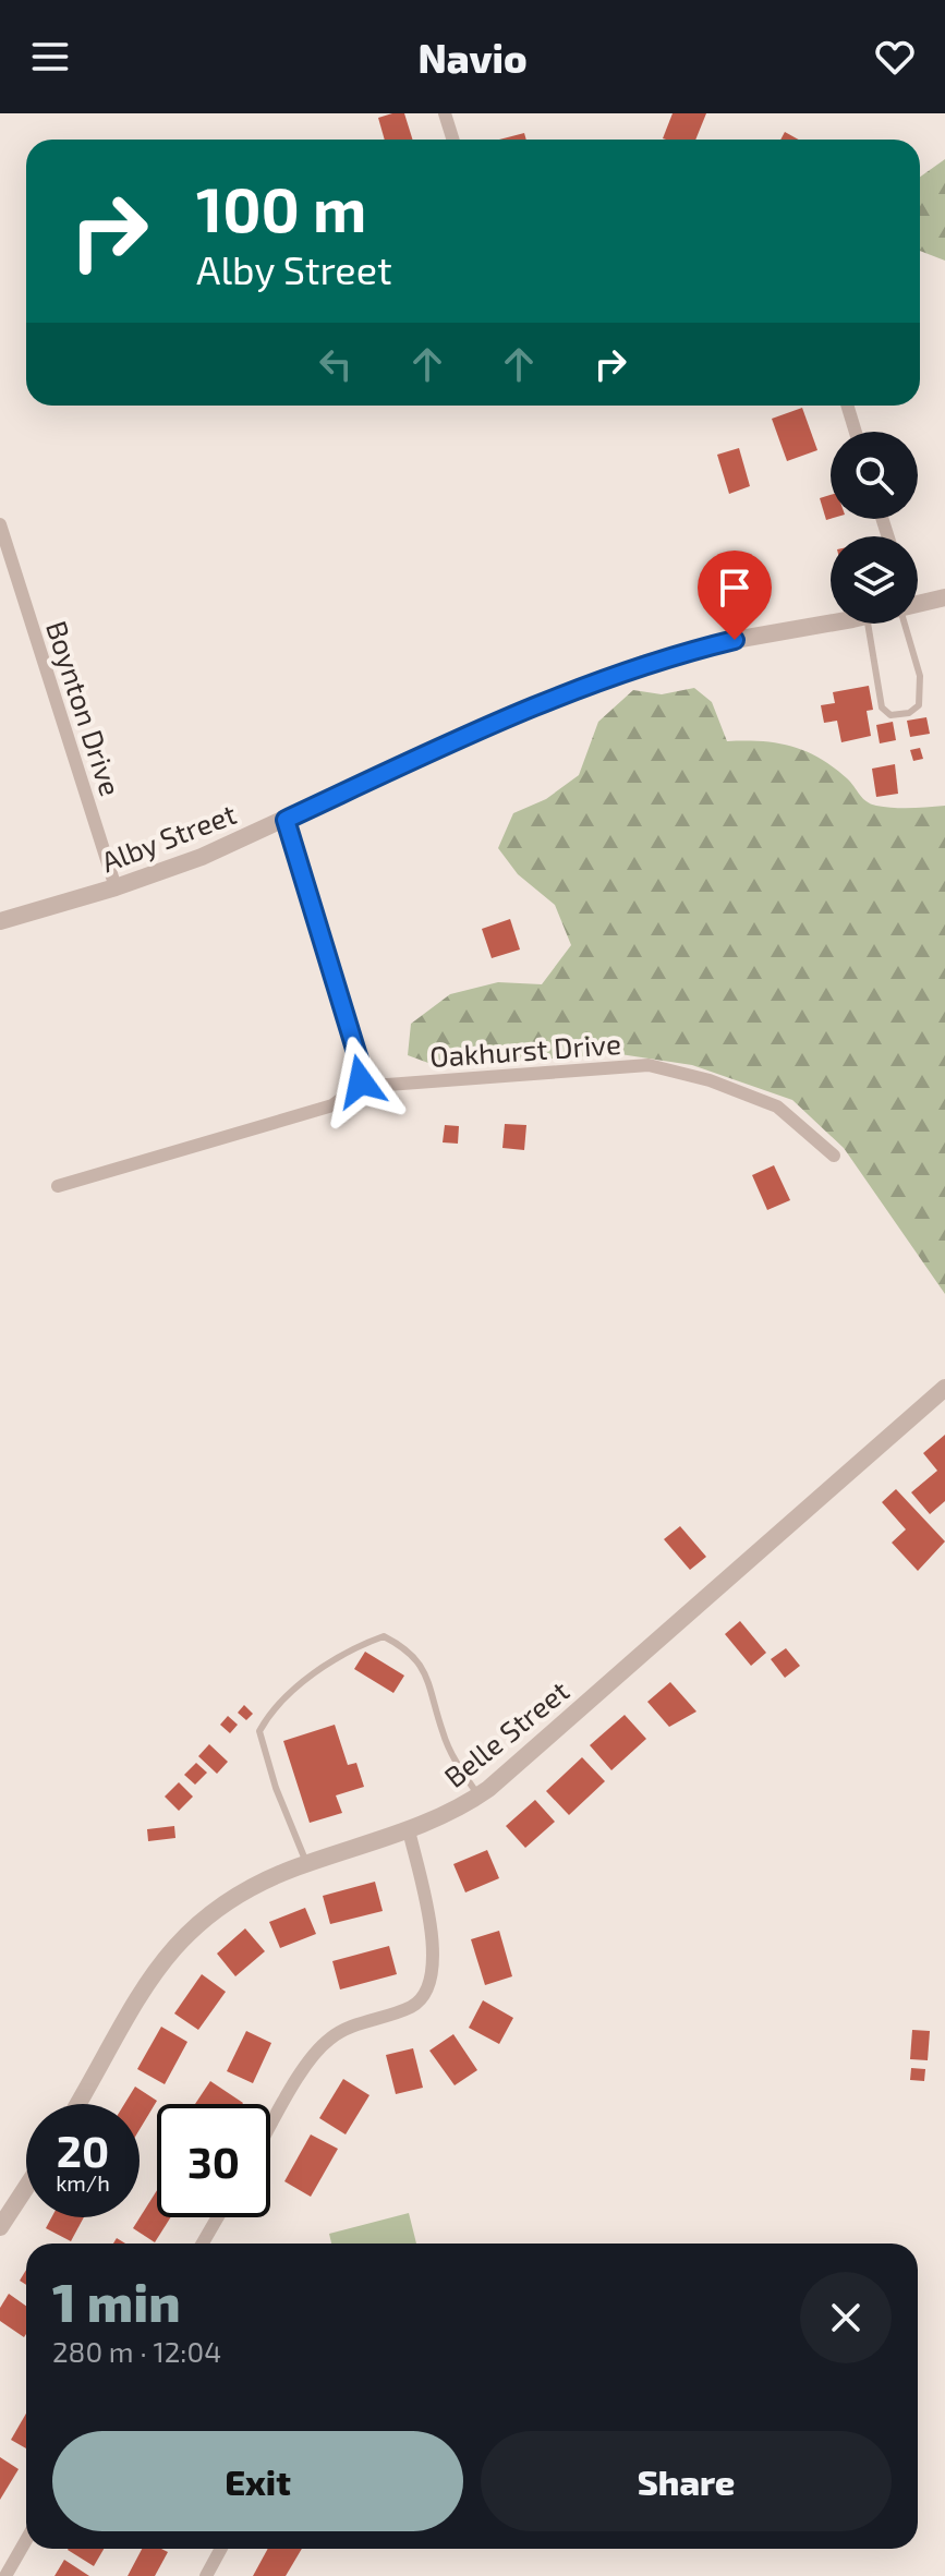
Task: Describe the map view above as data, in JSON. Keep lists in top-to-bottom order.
{
  "streets": {
    "street": [
      "Boynton Drive",
      "Alby Street",
      "Oakhurst Drive",
      "Belle Street"
    ]
  },
  "crossings": [
    ["Boynton Drive", "Alby Street"]
  ],
  "page": {
    "header": "Navio",
    "turn": ["100 m", "Alby Street"],
    "speed": "20 km/h",
    "limit": "30",
    "heading": ["1 min", "280 m · 12:04"],
    "buttons": ["Exit", "Share"]
  }
}
